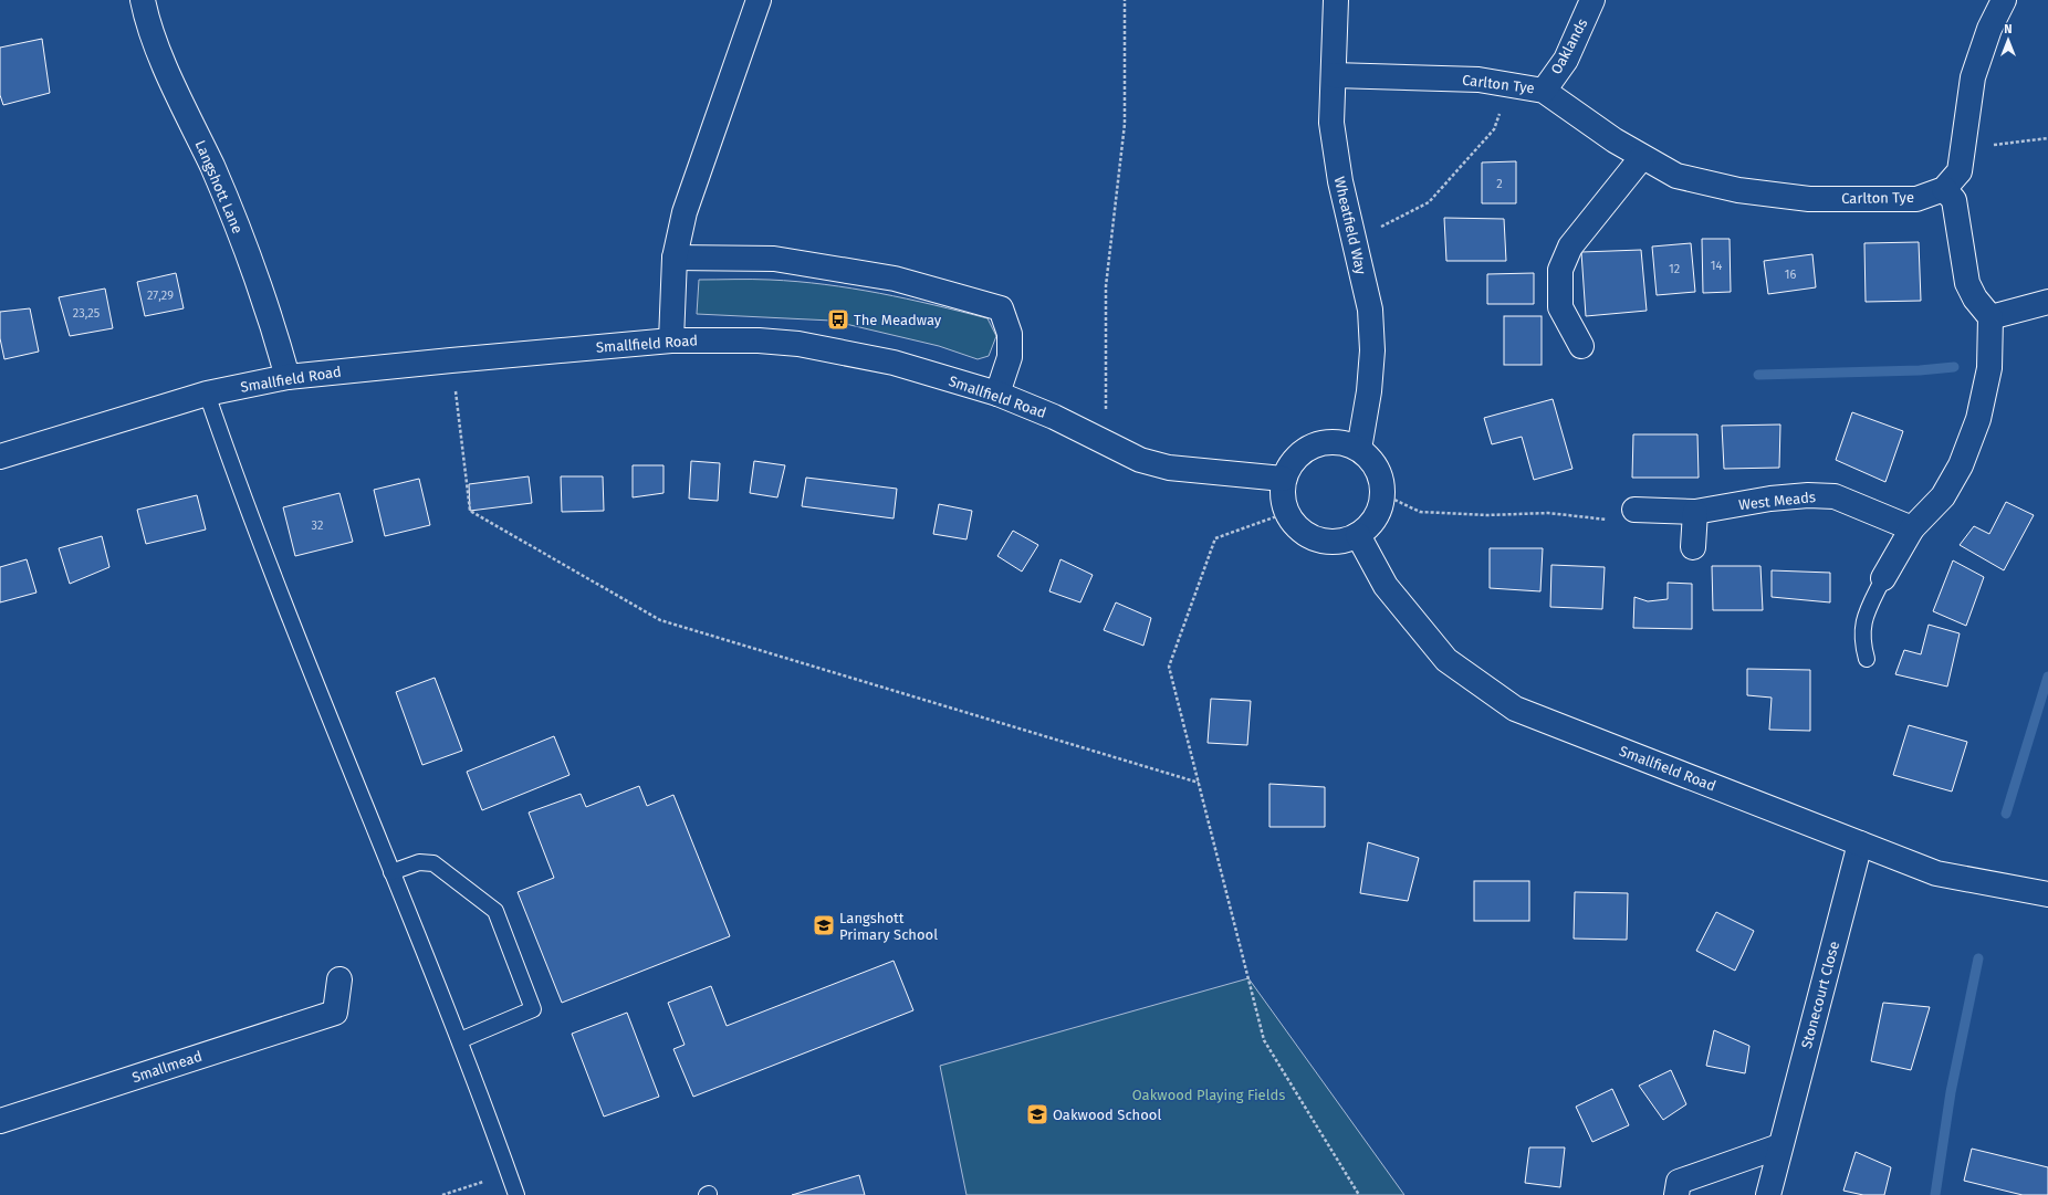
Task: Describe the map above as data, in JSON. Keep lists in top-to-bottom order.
{
  "streets": {
    "street": [
      "Oaklands",
      "Carlton Tye",
      "Langshott Lane",
      "Wheatfield Way",
      "Smallfield Road",
      "West Meads",
      "Stonecourt Close",
      "Smallmead"
    ]
  },
  "crossings": [
    ["Oaklands", "Carlton Tye"],
    ["Carlton Tye", "Wheatfield Way"],
    ["Langshott Lane", "Smallfield Road"],
    ["Wheatfield Way", "Smallfield Road"],
    ["Smallfield Road", "Stonecourt Close"]
  ],
  "parks": ["Oakwood Playing Fields"],
  "places": {
    "bus stop": ["The Meadway"],
    "school or university": ["Langshott Primary School", "Oakwood School"]
  },
  "house_numbers": [
    "2",
    "14",
    "12",
    "16",
    "27,29",
    "23,25",
    "32"
  ],
  "north": "top"
}
